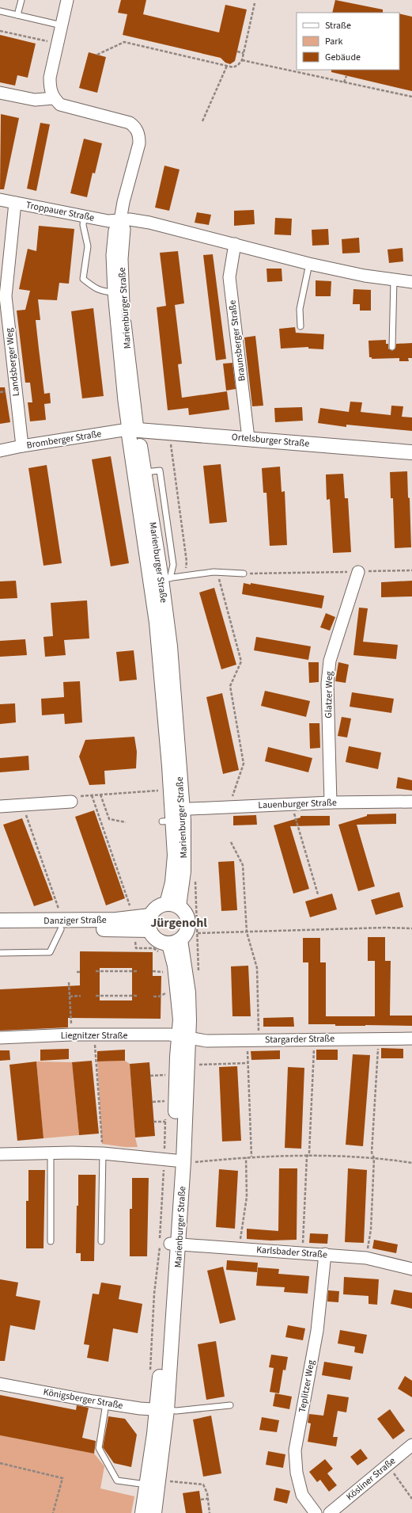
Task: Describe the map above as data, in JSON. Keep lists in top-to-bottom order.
{
  "streets": {
    "street": [
      "Troppauer Straße",
      "Marienburger Straße",
      "Braunsberger Straße",
      "Landsberger Weg",
      "Bromberger Straße",
      "Ortelsburger Straße",
      "Glatzer Weg",
      "Lauenburger Straße",
      "Danziger Straße",
      "Liegnitzer Straße",
      "Stargarder Straße",
      "Karlsbader Straße",
      "Teplitzer Weg",
      "Königsberger Straße",
      "Kösliner Straße"
    ]
  },
  "crossings": [
    ["Troppauer Straße", "Marienburger Straße"],
    ["Troppauer Straße", "Landsberger Weg"],
    ["Marienburger Straße", "Bromberger Straße"],
    ["Marienburger Straße", "Ortelsburger Straße"],
    ["Marienburger Straße", "Lauenburger Straße"],
    ["Marienburger Straße", "Danziger Straße"],
    ["Marienburger Straße", "Liegnitzer Straße"],
    ["Marienburger Straße", "Stargarder Straße"],
    ["Marienburger Straße", "Karlsbader Straße"],
    ["Marienburger Straße", "Königsberger Straße"],
    ["Braunsberger Straße", "Ortelsburger Straße"],
    ["Landsberger Weg", "Bromberger Straße"],
    ["Bromberger Straße", "Ortelsburger Straße"],
    ["Glatzer Weg", "Lauenburger Straße"],
    ["Liegnitzer Straße", "Stargarder Straße"],
    ["Karlsbader Straße", "Teplitzer Weg"]
  ],
  "districts": ["Jürgenohl"],
  "legend": ["Straße", "Park", "Gebäude"]
}
